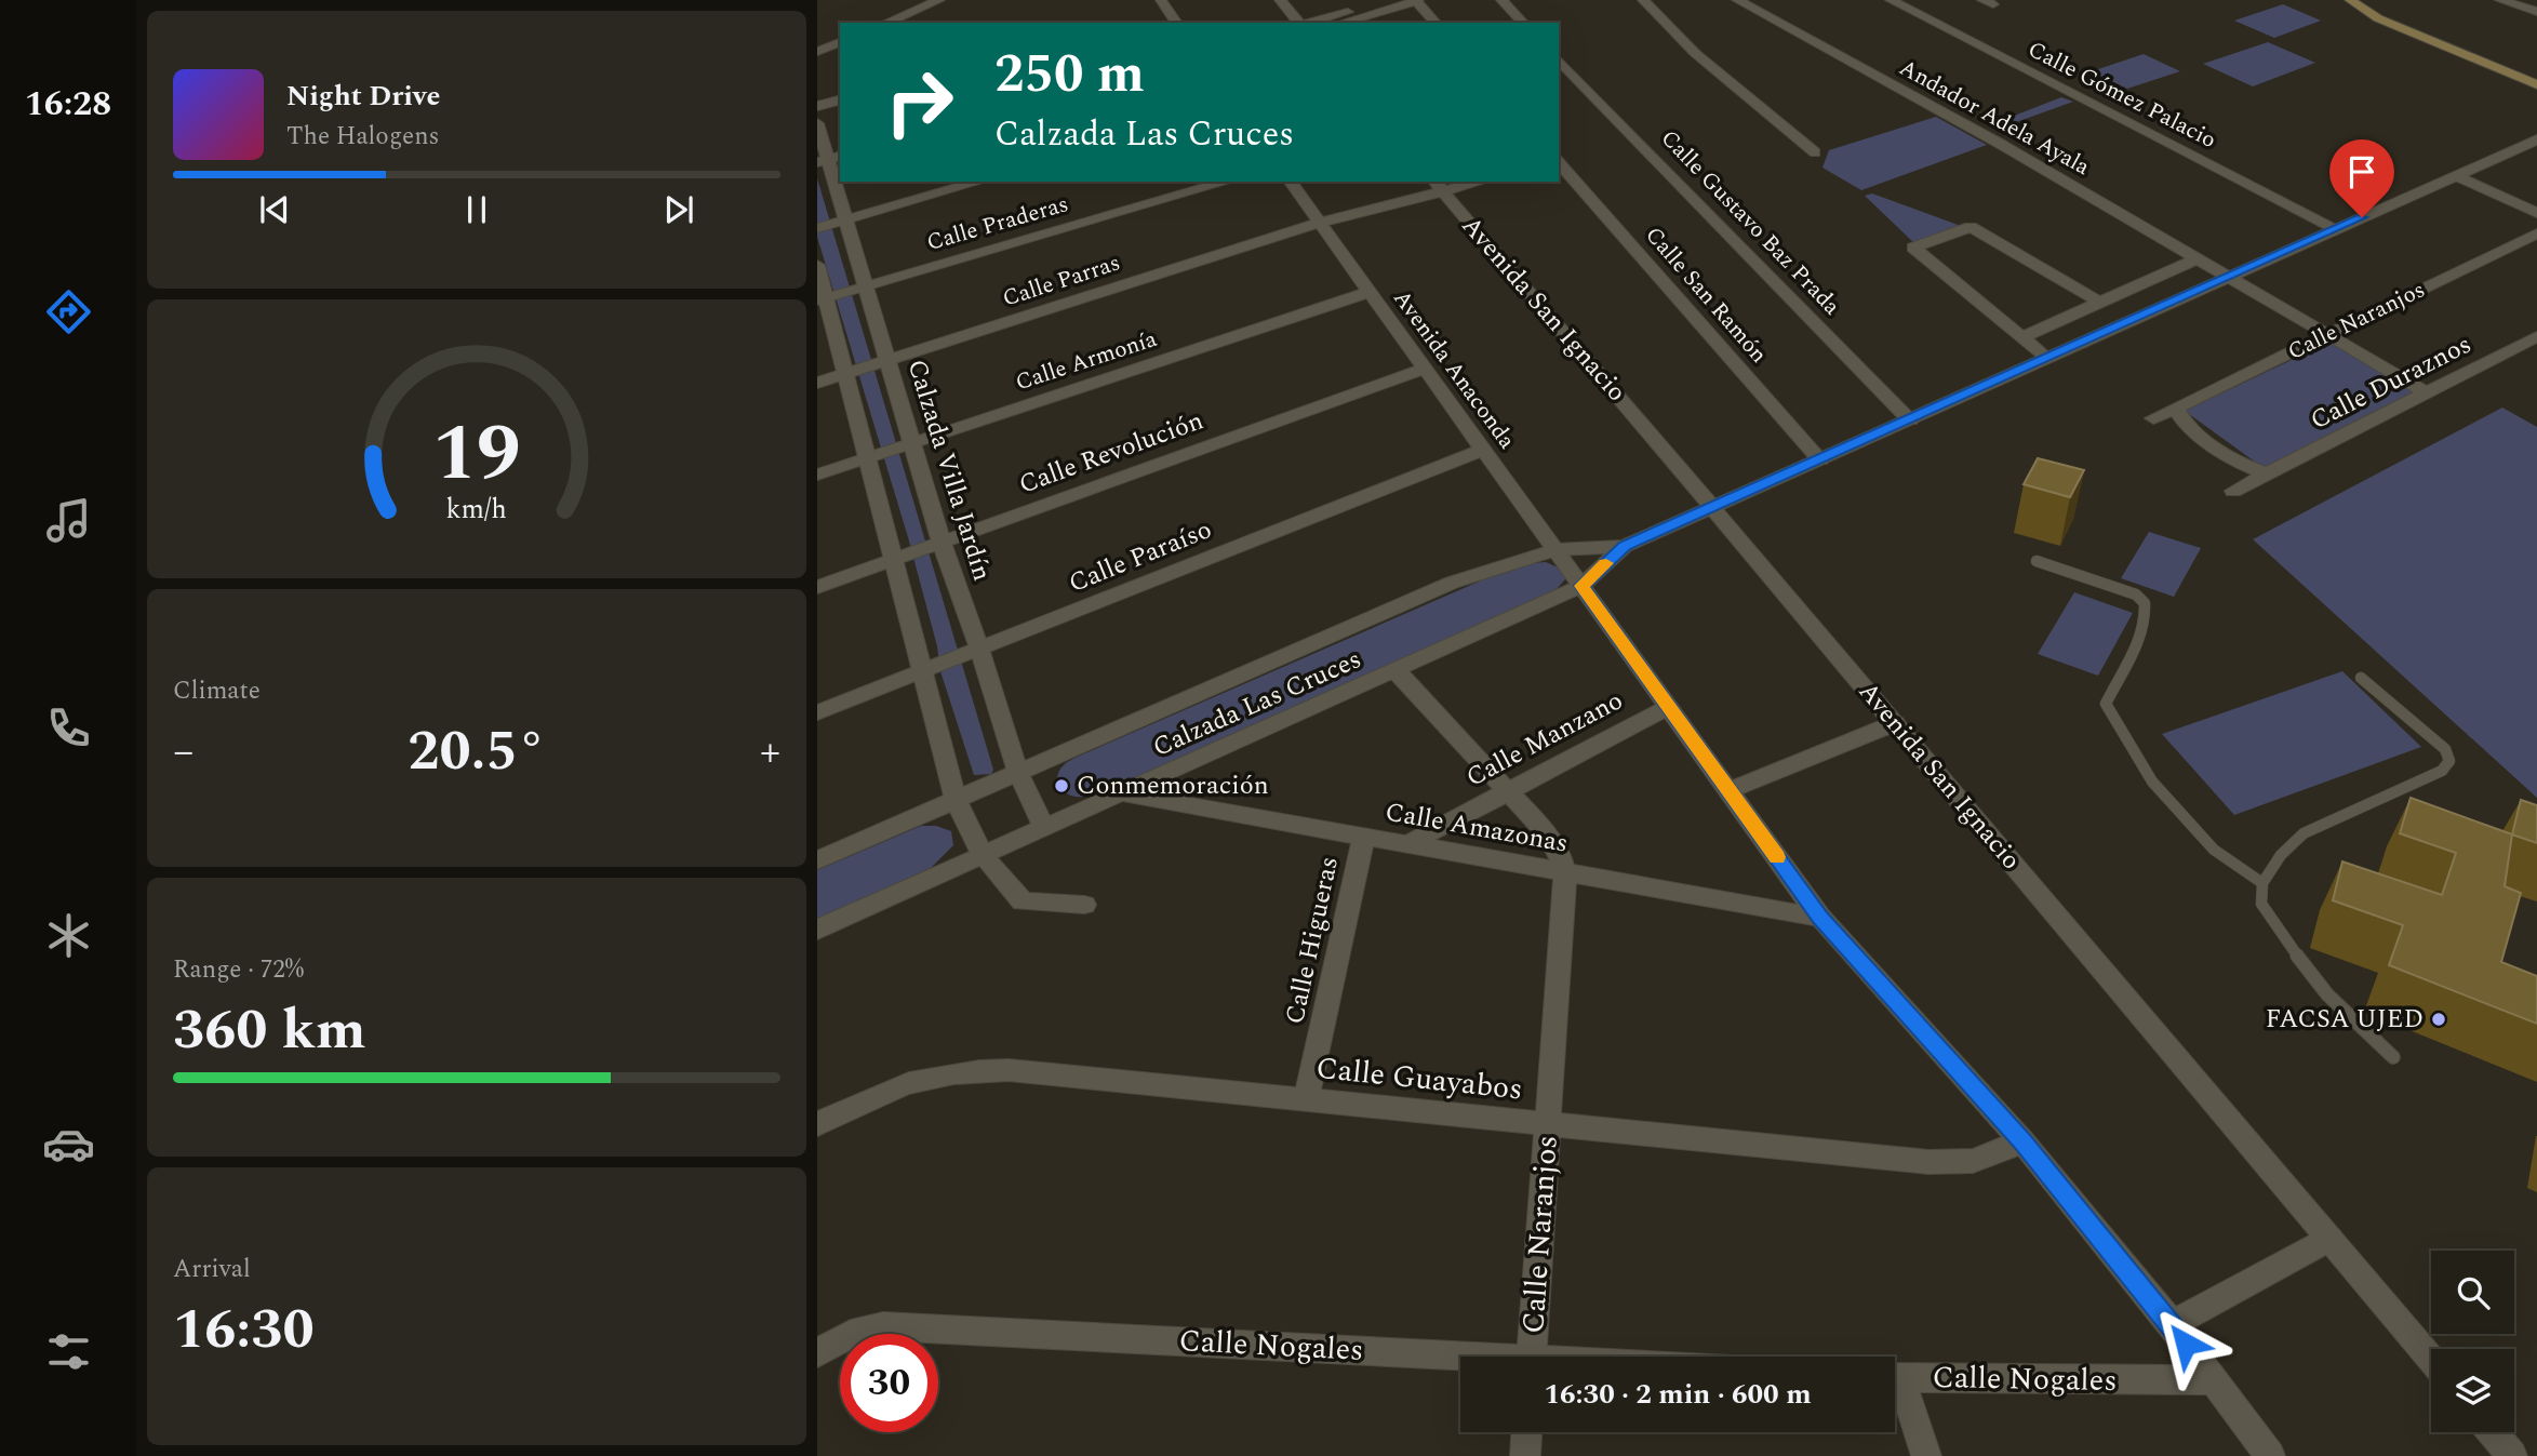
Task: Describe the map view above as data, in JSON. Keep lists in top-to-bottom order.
{
  "streets": {
    "street": [
      "Calle Gómez Palacio",
      "Andador Adela Ayala",
      "Calle Gustavo Baz Prada",
      "Calle Praderas",
      "Calle Parras",
      "Calle San Ramón",
      "Avenida San Ignacio",
      "Calle Naranjos",
      "Calle Armonía",
      "Avenida Anaconda",
      "Calle Duraznos",
      "Calle Revolución",
      "Calzada Villa Jardín",
      "Calle Paraíso",
      "Calzada Las Cruces",
      "Calle Manzano",
      "Calle Amazonas",
      "Calle Higueras",
      "Calle Guayabos",
      "Calle Nogales"
    ]
  },
  "crossings": [
    ["Calle Gómez Palacio", "Calzada Las Cruces"],
    ["Andador Adela Ayala", "Calle Naranjos"],
    ["Andador Adela Ayala", "Calle Duraznos"],
    ["Andador Adela Ayala", "Calzada Las Cruces"],
    ["Calle Gustavo Baz Prada", "Calzada Las Cruces"],
    ["Calle Praderas", "Calzada Villa Jardín"],
    ["Calle Parras", "Avenida San Ignacio"],
    ["Calle Parras", "Avenida Anaconda"],
    ["Calle Parras", "Calzada Villa Jardín"],
    ["Calle San Ramón", "Calzada Las Cruces"],
    ["Avenida San Ignacio", "Calzada Las Cruces"],
    ["Calle Naranjos", "Calle Amazonas"],
    ["Calle Naranjos", "Calle Guayabos"],
    ["Calle Armonía", "Avenida Anaconda"],
    ["Calle Armonía", "Calzada Villa Jardín"],
    ["Avenida Anaconda", "Calle Revolución"],
    ["Avenida Anaconda", "Calle Paraíso"],
    ["Avenida Anaconda", "Calzada Las Cruces"],
    ["Avenida Anaconda", "Calle Manzano"],
    ["Avenida Anaconda", "Calle Amazonas"],
    ["Avenida Anaconda", "Calle Guayabos"],
    ["Avenida Anaconda", "Calle Nogales"],
    ["Calle Revolución", "Calzada Villa Jardín"],
    ["Calzada Villa Jardín", "Calle Paraíso"],
    ["Calzada Villa Jardín", "Calzada Las Cruces"],
    ["Calzada Las Cruces", "Calle Amazonas"],
    ["Calle Manzano", "Calle Amazonas"],
    ["Calle Amazonas", "Calle Higueras"],
    ["Calle Higueras", "Calle Guayabos"]
  ],
  "places": ["Conmemoración", "FACSA UJED"],
  "page": {
    "tabs": "16:28",
    "turn": ["250 m", "Calzada Las Cruces"],
    "song": ["Night Drive", "The Halogens"],
    "tile": [
      "Climate",
      ["Range · 72%", "360 km"],
      ["Arrival", "16:30"]
    ],
    "heat": ["−", "20.5°", "+"],
    "limit": "30",
    "trip": "16:30 · 2 min · 600 m",
    "gauge": ["19", "km/h"]
  }
}
